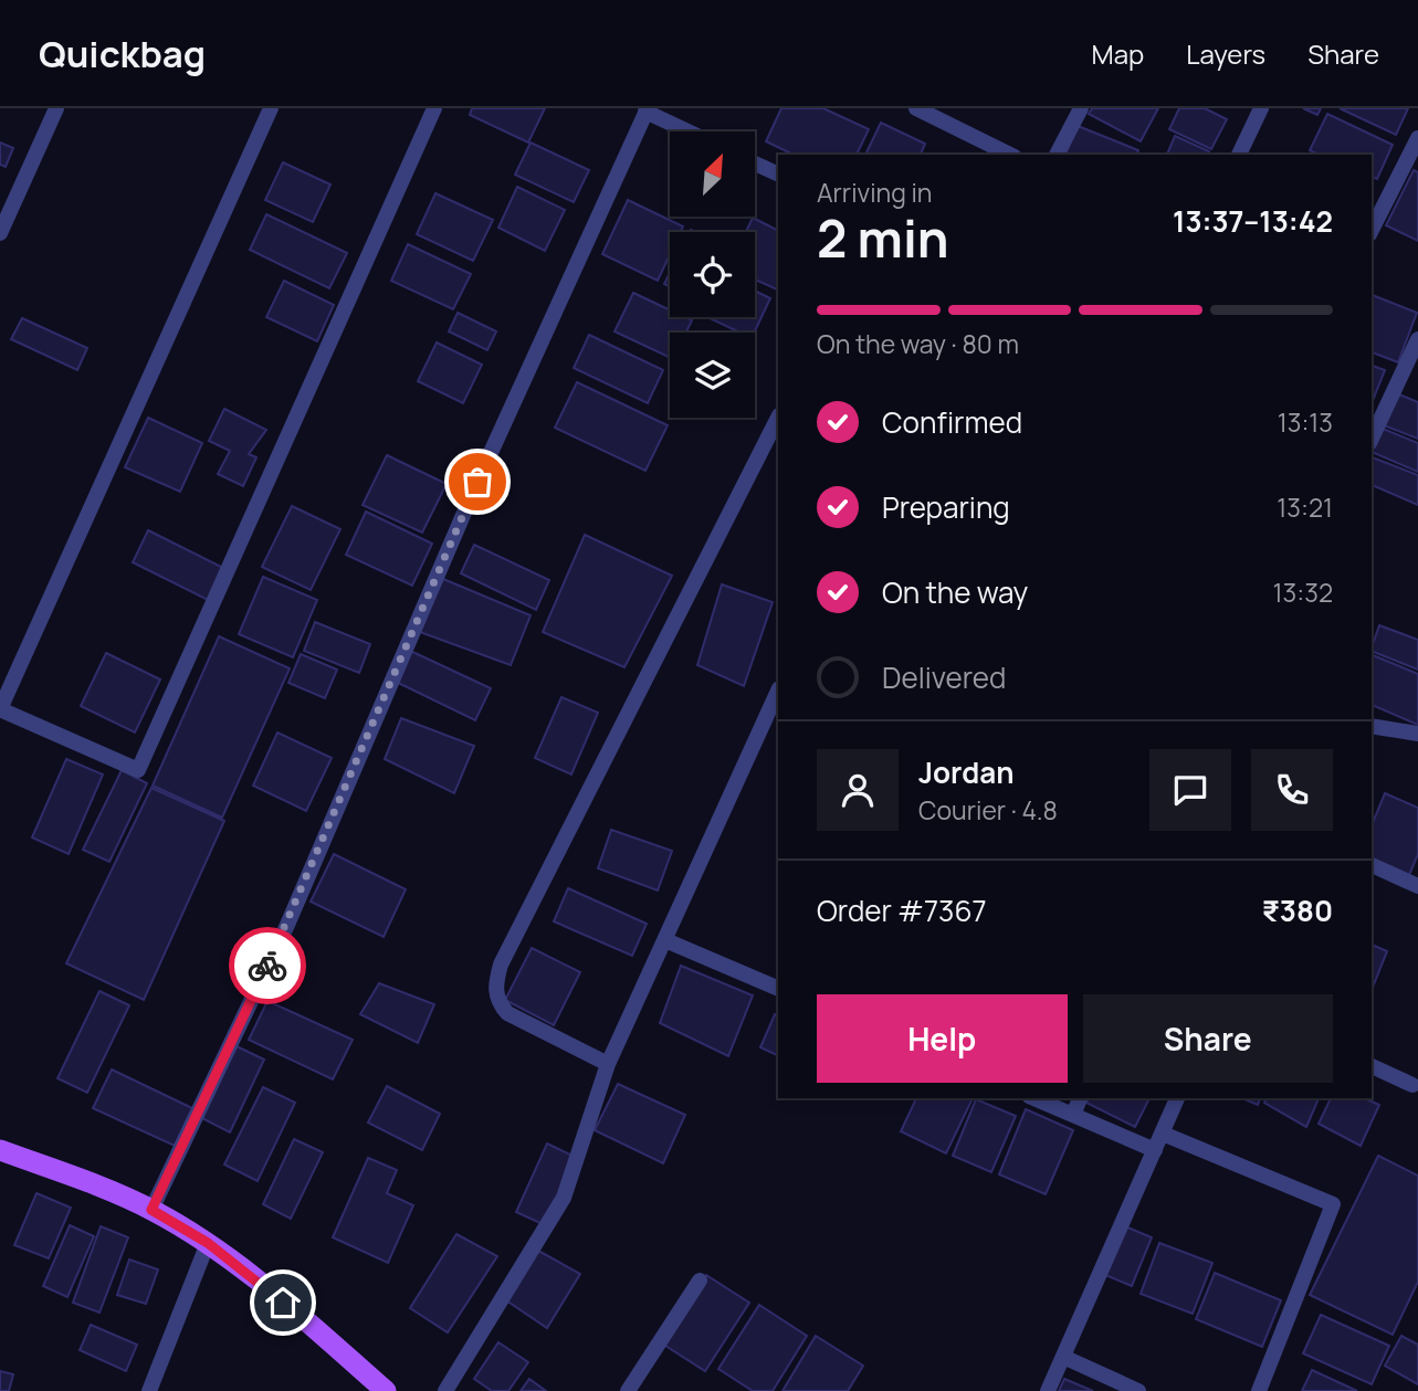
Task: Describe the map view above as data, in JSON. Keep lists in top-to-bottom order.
{
  "north": "top right",
  "page": {
    "header": "Quickbag",
    "nav": ["Map", "Layers", "Share"],
    "heading": ["2 min", "Arriving in", "13:37–13:42"],
    "panel": [
      "Jordan",
      "Courier · 4.8",
      "Order #7367",
      "₹380"
    ],
    "bar": "On the way · 80 m",
    "list": [
      ["Confirmed", "13:13"],
      ["Preparing", "13:21"],
      ["On the way", "13:32"],
      "Delivered"
    ],
    "buttons": ["Help", "Share"]
  }
}
